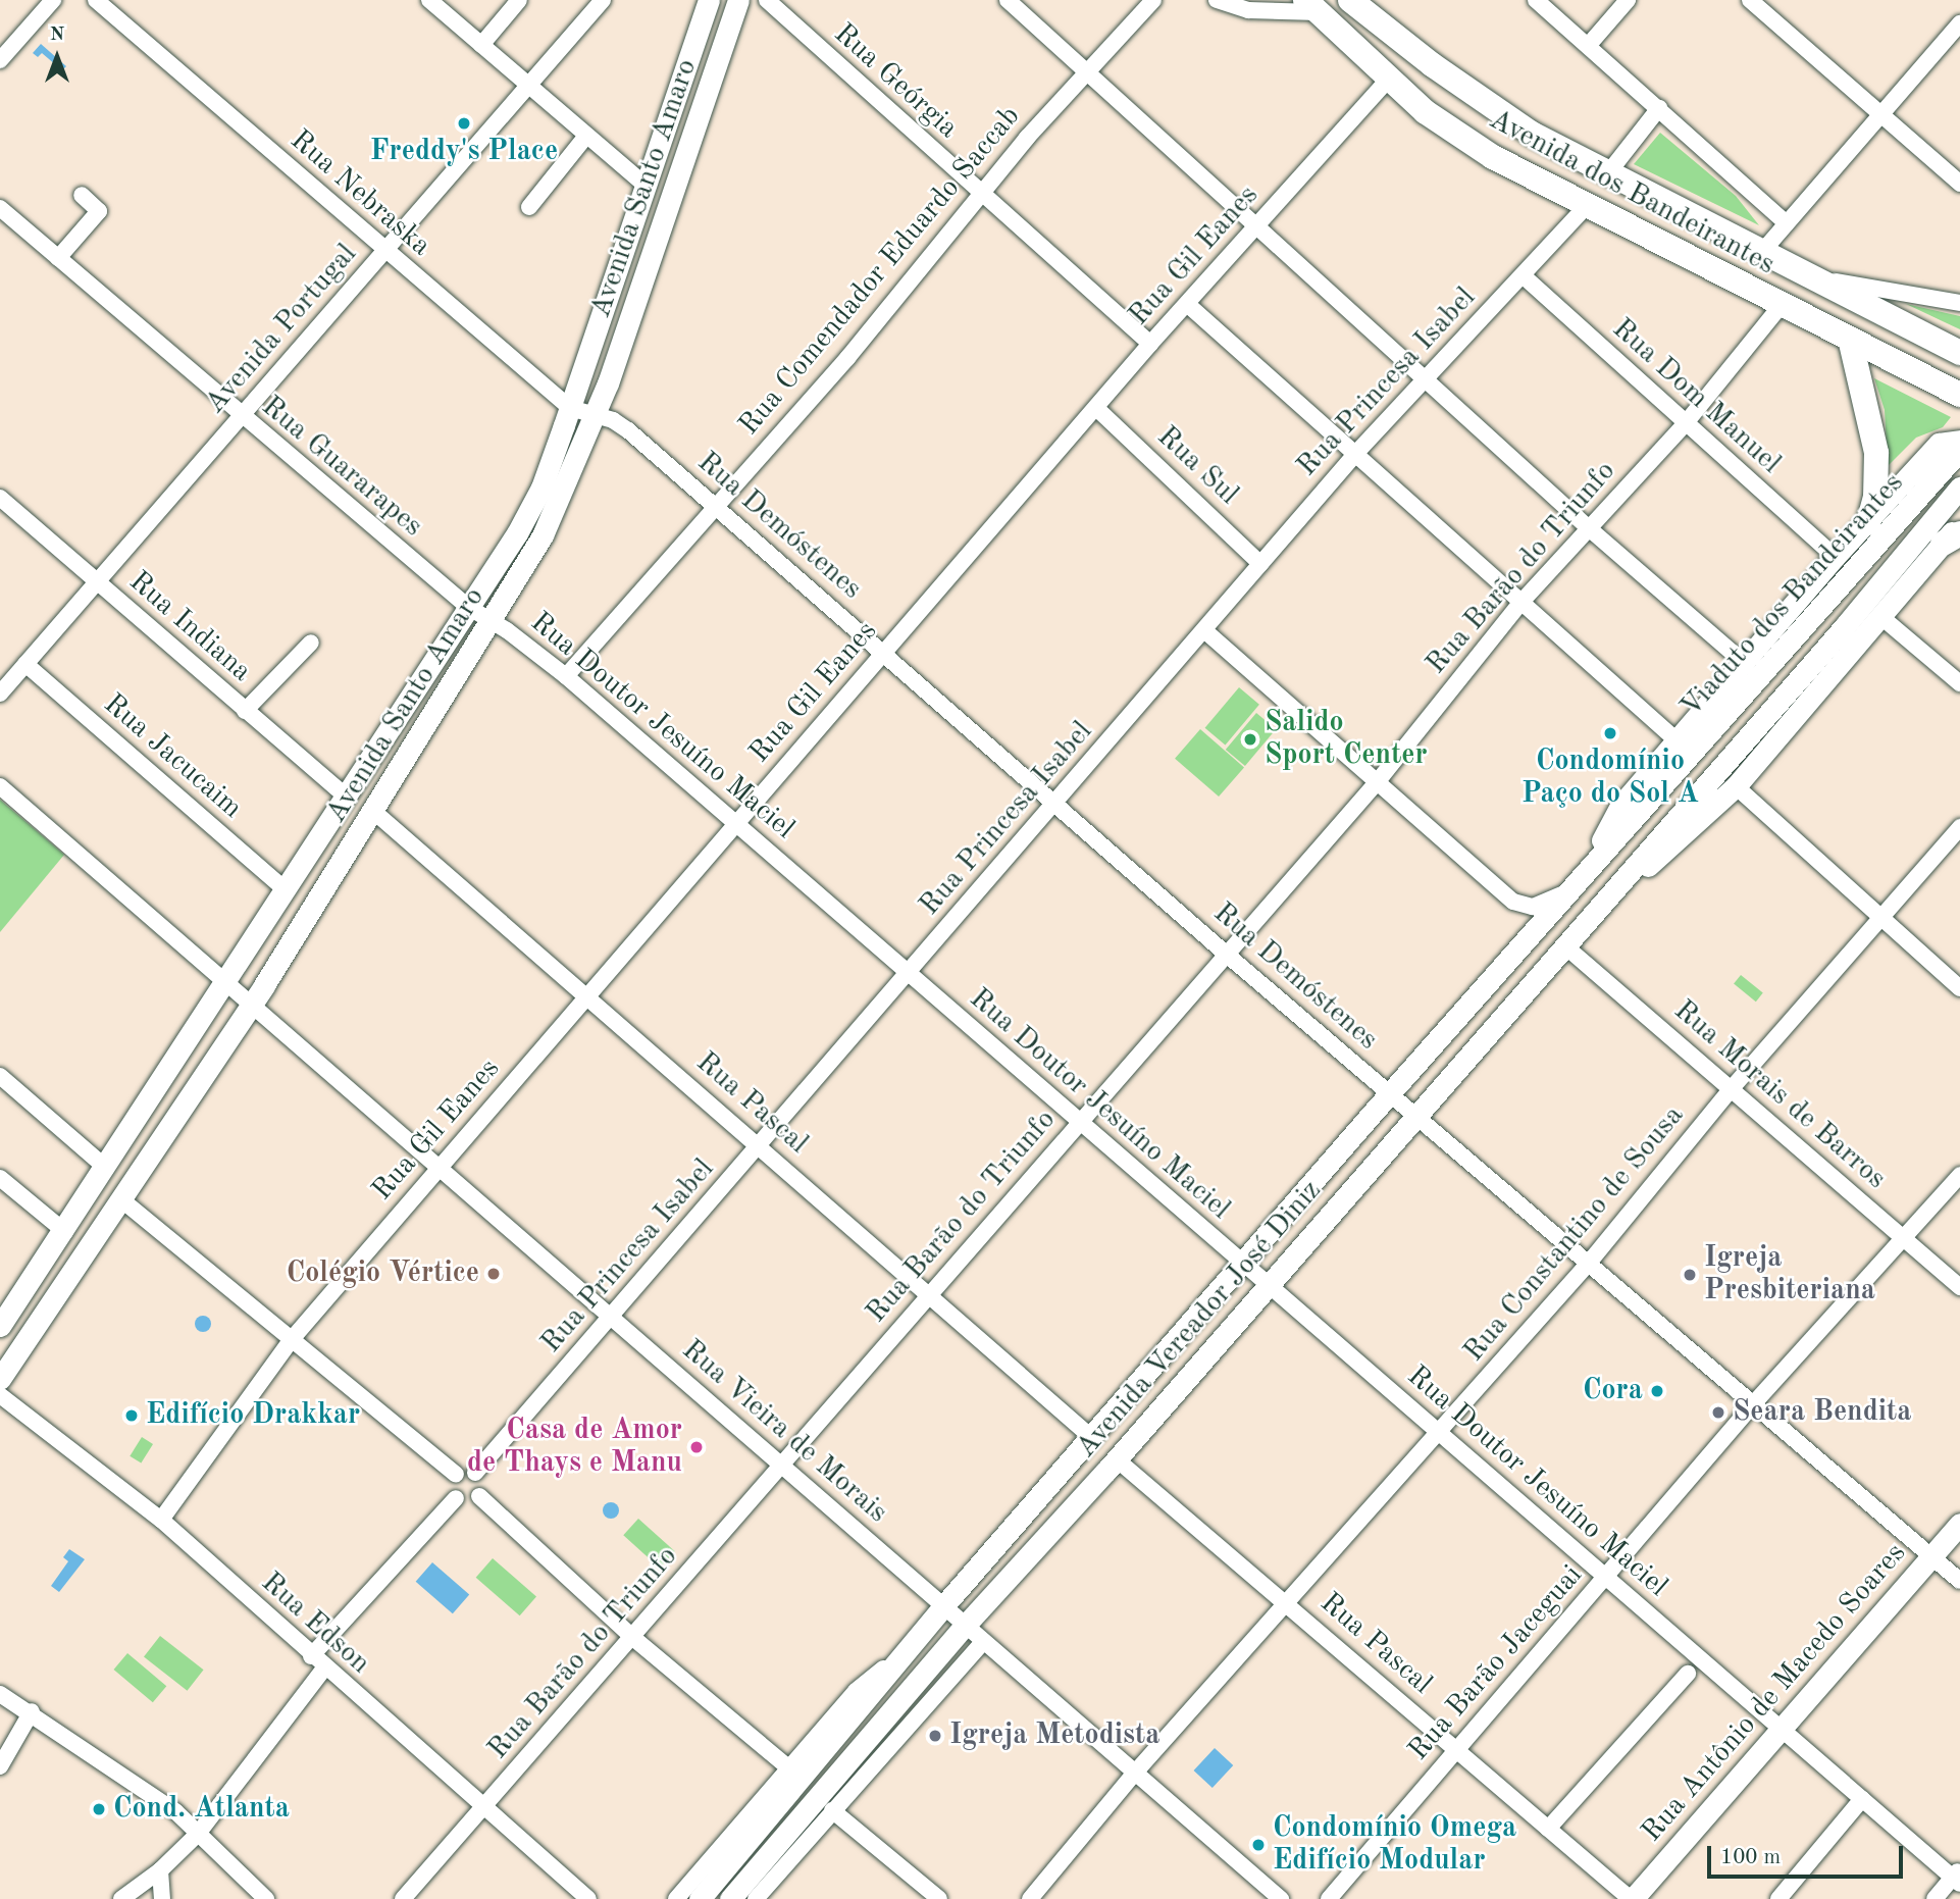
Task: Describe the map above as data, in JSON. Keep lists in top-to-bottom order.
{
  "streets": {
    "highway": ["Avenida dos Bandeirantes"],
    "main road": [
      "Avenida Santo Amaro",
      "Viaduto dos Bandeirantes",
      "Avenida Vereador José Diniz",
      "Rua Antônio de Macedo Soares"
    ],
    "street": [
      "Rua Geórgia",
      "Rua Nebraska",
      "Rua Gil Eanes",
      "Rua Comendador Eduardo Saccab",
      "Avenida Portugal",
      "Rua Princesa Isabel",
      "Rua Dom Manuel",
      "Rua Sul",
      "Rua Guararapes",
      "Rua Demóstenes",
      "Rua Barão do Triunfo",
      "Rua Indiana",
      "Rua Doutor Jesuíno Maciel",
      "Rua Jacucaim",
      "Rua Morais de Barros",
      "Rua Pascal",
      "Rua Constantino de Sousa",
      "Rua Vieira de Morais",
      "Rua Edson",
      "Rua Barão Jaceguai"
    ]
  },
  "crossings": [
    ["Rua Geórgia", "Rua Gil Eanes"],
    ["Rua Geórgia", "Rua Comendador Eduardo Saccab"],
    ["Avenida Santo Amaro", "Rua Nebraska"],
    ["Avenida Santo Amaro", "Rua Guararapes"],
    ["Avenida Santo Amaro", "Rua Demóstenes"],
    ["Avenida Santo Amaro", "Rua Indiana"],
    ["Avenida Santo Amaro", "Rua Doutor Jesuíno Maciel"],
    ["Avenida Santo Amaro", "Rua Jacucaim"],
    ["Avenida Santo Amaro", "Rua Pascal"],
    ["Avenida Santo Amaro", "Rua Vieira de Morais"],
    ["Avenida dos Bandeirantes", "Rua Gil Eanes"],
    ["Avenida dos Bandeirantes", "Rua Princesa Isabel"],
    ["Avenida dos Bandeirantes", "Rua Barão do Triunfo"],
    ["Rua Nebraska", "Avenida Portugal"],
    ["Rua Nebraska", "Rua Demóstenes"],
    ["Rua Gil Eanes", "Rua Sul"],
    ["Rua Gil Eanes", "Rua Demóstenes"],
    ["Rua Gil Eanes", "Rua Doutor Jesuíno Maciel"],
    ["Rua Gil Eanes", "Rua Pascal"],
    ["Rua Gil Eanes", "Rua Vieira de Morais"],
    ["Rua Gil Eanes", "Rua Edson"],
    ["Rua Comendador Eduardo Saccab", "Rua Demóstenes"],
    ["Rua Comendador Eduardo Saccab", "Rua Doutor Jesuíno Maciel"],
    ["Avenida Portugal", "Rua Guararapes"],
    ["Avenida Portugal", "Rua Indiana"],
    ["Avenida Portugal", "Rua Jacucaim"],
    ["Rua Princesa Isabel", "Rua Dom Manuel"],
    ["Rua Princesa Isabel", "Rua Sul"],
    ["Rua Princesa Isabel", "Rua Demóstenes"],
    ["Rua Princesa Isabel", "Rua Doutor Jesuíno Maciel"],
    ["Rua Princesa Isabel", "Rua Pascal"],
    ["Rua Princesa Isabel", "Rua Vieira de Morais"],
    ["Rua Dom Manuel", "Rua Barão do Triunfo"],
    ["Rua Guararapes", "Rua Doutor Jesuíno Maciel"],
    ["Rua Demóstenes", "Rua Barão do Triunfo"],
    ["Rua Demóstenes", "Rua Constantino de Sousa"],
    ["Rua Demóstenes", "Avenida Vereador José Diniz"],
    ["Rua Demóstenes", "Rua Barão Jaceguai"],
    ["Rua Demóstenes", "Rua Antônio de Macedo Soares"],
    ["Rua Barão do Triunfo", "Rua Doutor Jesuíno Maciel"],
    ["Rua Barão do Triunfo", "Rua Pascal"],
    ["Rua Barão do Triunfo", "Rua Vieira de Morais"],
    ["Rua Barão do Triunfo", "Rua Edson"],
    ["Viaduto dos Bandeirantes", "Avenida Vereador José Diniz"],
    ["Rua Doutor Jesuíno Maciel", "Rua Constantino de Sousa"],
    ["Rua Doutor Jesuíno Maciel", "Avenida Vereador José Diniz"],
    ["Rua Doutor Jesuíno Maciel", "Rua Barão Jaceguai"],
    ["Rua Doutor Jesuíno Maciel", "Rua Antônio de Macedo Soares"],
    ["Rua Morais de Barros", "Rua Constantino de Sousa"],
    ["Rua Morais de Barros", "Avenida Vereador José Diniz"],
    ["Rua Morais de Barros", "Rua Barão Jaceguai"],
    ["Rua Pascal", "Rua Constantino de Sousa"],
    ["Rua Pascal", "Avenida Vereador José Diniz"],
    ["Rua Pascal", "Rua Barão Jaceguai"],
    ["Rua Pascal", "Rua Antônio de Macedo Soares"],
    ["Rua Constantino de Sousa", "Rua Vieira de Morais"],
    ["Avenida Vereador José Diniz", "Rua Vieira de Morais"]
  ],
  "places": [
    "Freddy's Place",
    "Condomínio Paço do Sol A",
    "Salido Sport Center",
    "Colégio Vértice",
    "Igreja Presbiteriana",
    "Cora",
    "Seara Bendita",
    "Edifício Drakkar",
    "Casa de Amor de Thays e Manu",
    "Igreja Metodista",
    "Cond. Atlanta",
    "Condomínio Omega Edifício Modular"
  ],
  "scale_bar": "100 m",
  "north": "top"
}
